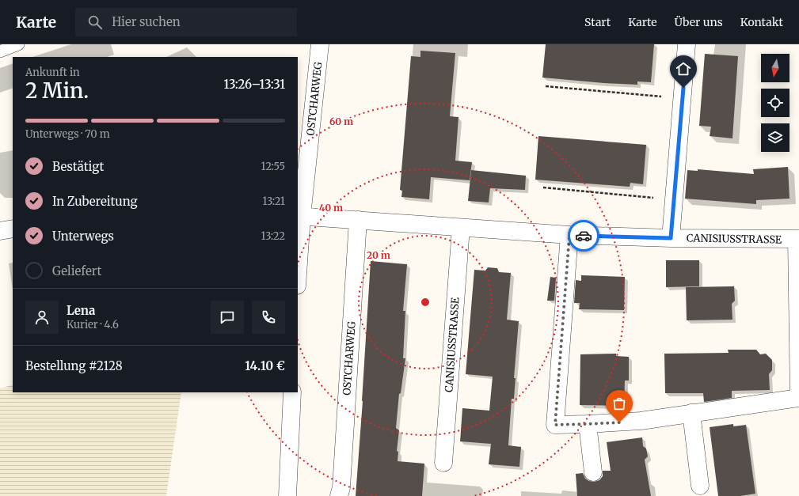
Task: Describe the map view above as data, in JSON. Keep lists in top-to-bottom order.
{
  "streets": {
    "street": ["OSTCHARWEG", "CANISIUSSTRASSE"]
  },
  "crossings": [
    ["OSTCHARWEG", "CANISIUSSTRASSE"]
  ],
  "north": "bottom",
  "page": {
    "header": "Karte",
    "search": "Hier suchen",
    "nav": [
      "Start",
      "Karte",
      "Über uns",
      "Kontakt"
    ],
    "heading": ["2 Min.", "Ankunft in", "13:26–13:31"],
    "panel": [
      "Lena",
      "Kurier · 4.6",
      "Bestellung #2128",
      "14.10 €"
    ],
    "bar": "Unterwegs · 70 m",
    "list": [
      ["Bestätigt", "12:55"],
      ["In Zubereitung", "13:21"],
      ["Unterwegs", "13:22"],
      "Geliefert"
    ]
  },
  "rings": ["60 m", "40 m", "20 m"]
}
